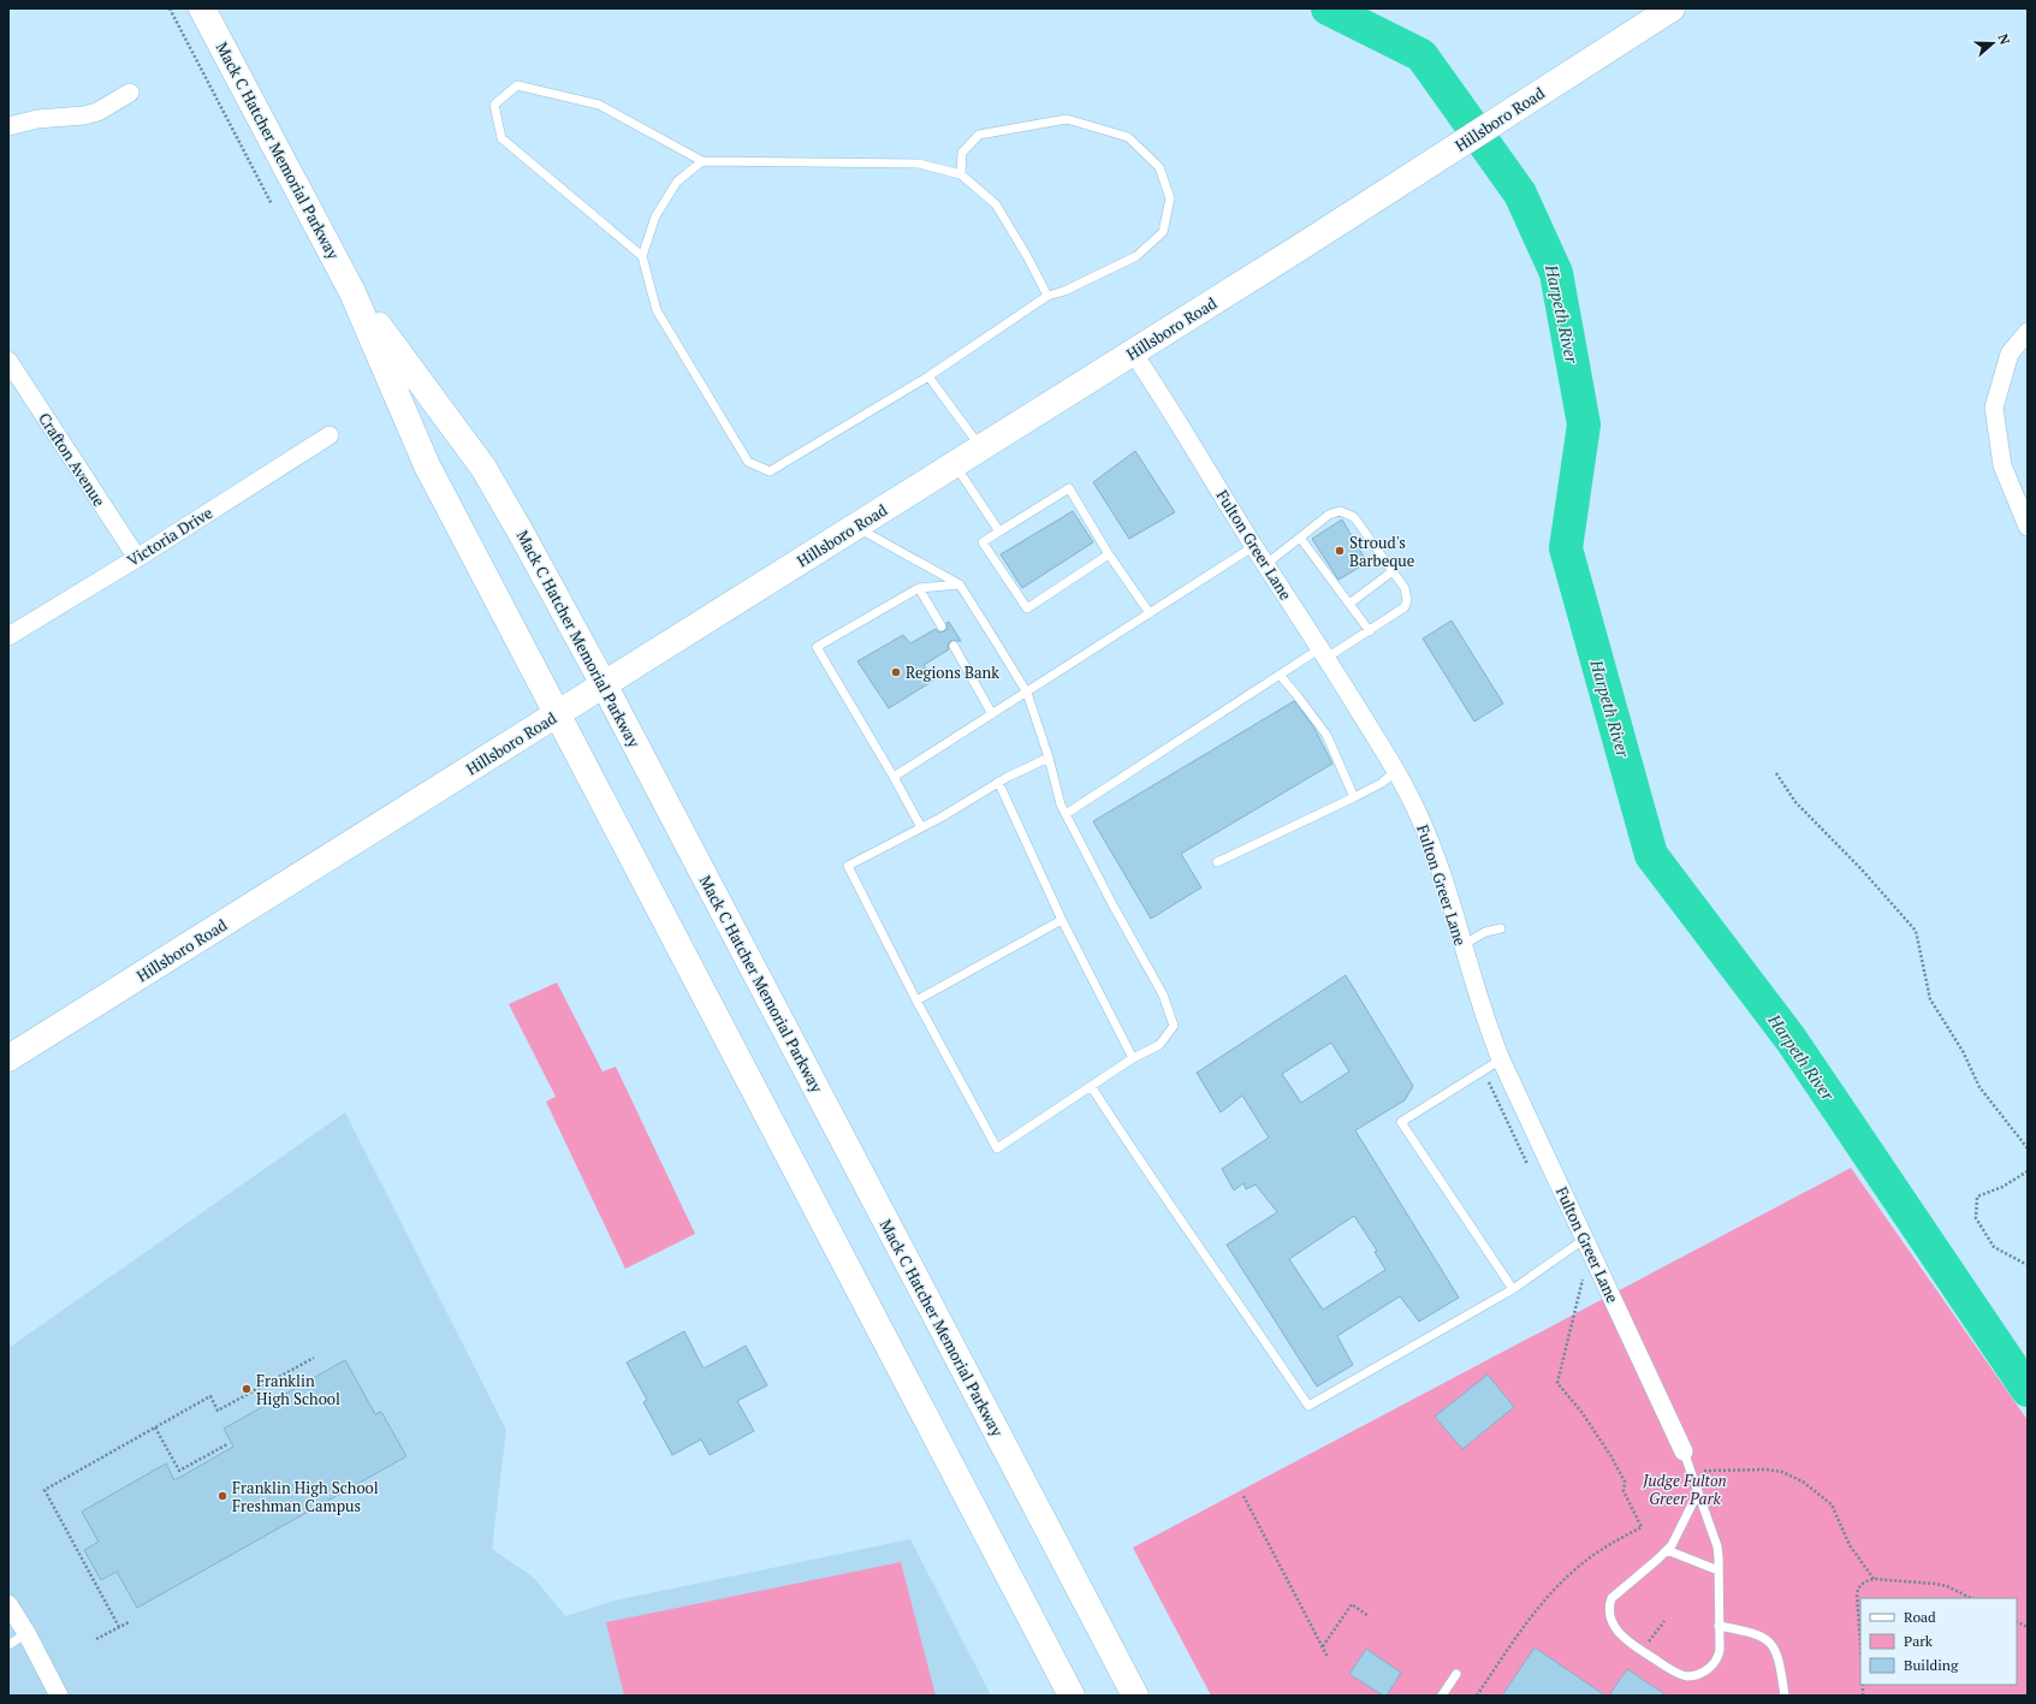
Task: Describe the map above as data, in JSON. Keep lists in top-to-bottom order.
{
  "streets": {
    "main road": ["Hillsboro Road", "Mack C Hatcher Memorial Parkway"],
    "street": ["Crafton Avenue", "Victoria Drive", "Fulton Greer Lane"]
  },
  "crossings": [
    ["Hillsboro Road", "Mack C Hatcher Memorial Parkway"],
    ["Hillsboro Road", "Fulton Greer Lane"],
    ["Crafton Avenue", "Victoria Drive"]
  ],
  "water": ["Harpeth River"],
  "parks": ["Judge Fulton Greer Park"],
  "places": [
    "Stroud's Barbeque",
    "Regions Bank",
    "Franklin High School",
    "Franklin High School Freshman Campus"
  ],
  "legend": ["Road", "Park", "Building"],
  "north": "right"
}
